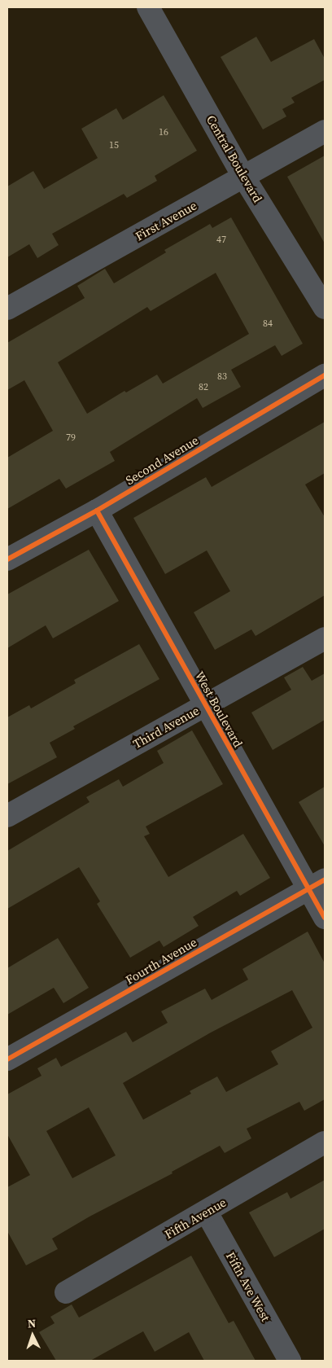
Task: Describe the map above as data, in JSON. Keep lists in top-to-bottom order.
{
  "streets": {
    "street": [
      "Central Boulevard",
      "First Avenue",
      "Second Avenue",
      "West Boulevard",
      "Third Avenue",
      "Fourth Avenue",
      "Fifth Avenue",
      "Fifth Ave West"
    ]
  },
  "crossings": [
    ["Central Boulevard", "First Avenue"],
    ["Second Avenue", "West Boulevard"],
    ["West Boulevard", "Third Avenue"],
    ["West Boulevard", "Fourth Avenue"],
    ["Fifth Avenue", "Fifth Ave West"]
  ],
  "house_numbers": [
    "16",
    "15",
    "47",
    "84",
    "83",
    "82",
    "79"
  ],
  "north": "top"
}
